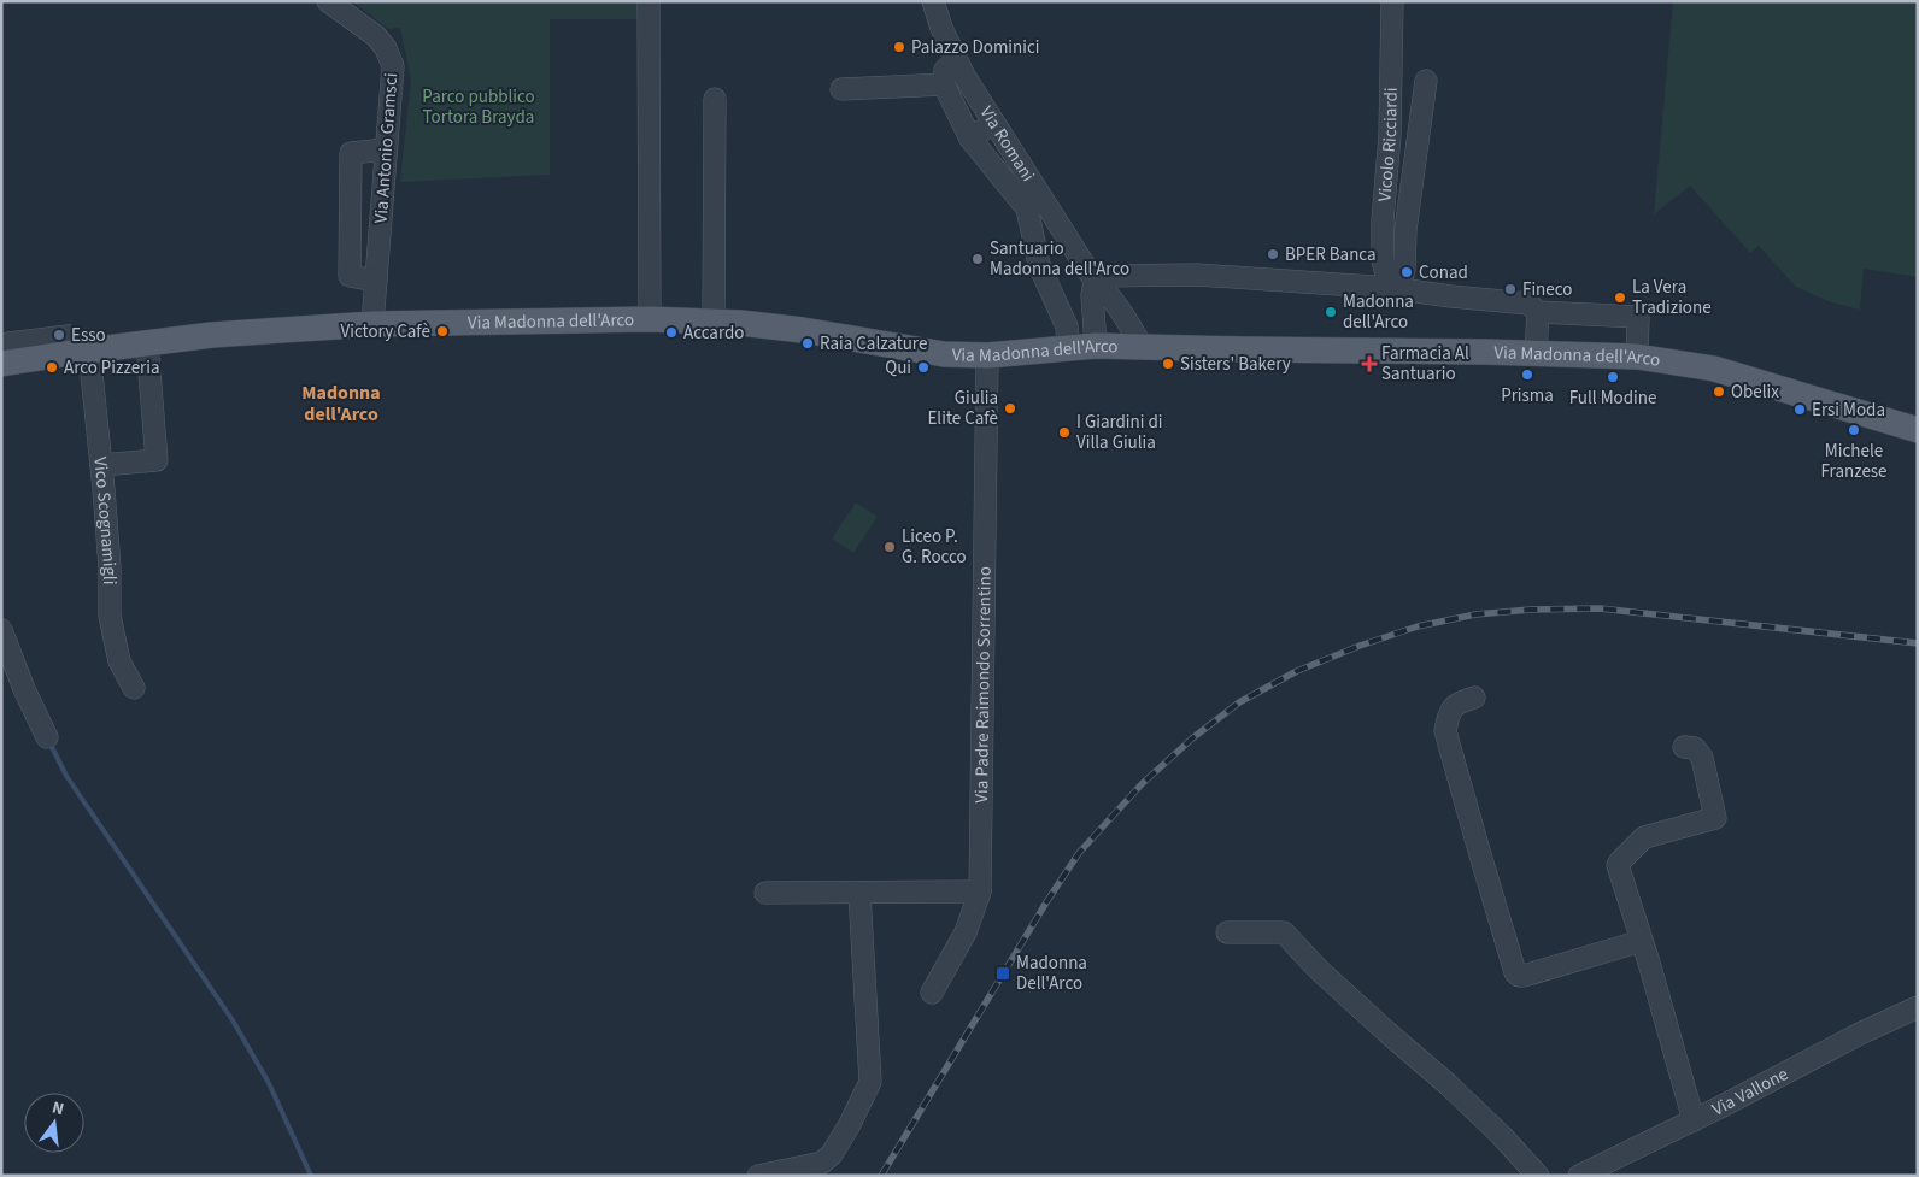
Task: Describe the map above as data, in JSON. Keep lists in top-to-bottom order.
{
  "streets": {
    "main road": ["Via Madonna dell'Arco"],
    "street": [
      "Via Romani",
      "Vicolo Ricciardi",
      "Via Antonio Gramsci",
      "Vico Scognamigli",
      "Via Padre Raimondo Sorrentino",
      "Via Vallone"
    ]
  },
  "crossings": [
    ["Via Romani", "Via Madonna dell'Arco"],
    ["Via Antonio Gramsci", "Via Madonna dell'Arco"],
    ["Via Madonna dell'Arco", "Vico Scognamigli"],
    ["Via Madonna dell'Arco", "Via Padre Raimondo Sorrentino"]
  ],
  "districts": ["Madonna dell'Arco"],
  "parks": ["Parco pubblico Tortora Brayda"],
  "places": {
    "other": [
      "Palazzo Dominici",
      "BPER Banca",
      "Santuario Madonna dell'Arco",
      "Conad",
      "Fineco",
      "La Vera Tradizione",
      "Madonna dell'Arco",
      "Victory Cafè",
      "Accardo",
      "Esso",
      "Raia Calzature",
      "Sisters' Bakery",
      "Arco Pizzeria",
      "Qui",
      "Prisma",
      "Full Modine",
      "Obelix",
      "Giulia Elite Cafè",
      "Ersi Moda",
      "Michele Franzese",
      "I Giardini di Villa Giulia",
      "Liceo P. G. Rocco"
    ],
    "health": ["Farmacia Al Santuario"],
    "transit": ["Madonna Dell'Arco"]
  },
  "north": "top"
}
